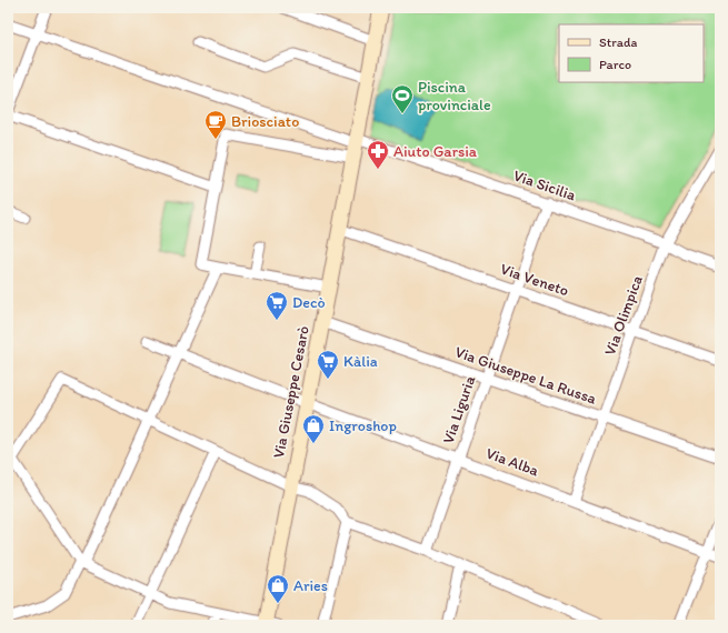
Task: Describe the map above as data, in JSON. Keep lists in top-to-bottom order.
{
  "streets": {
    "street": [
      "Via Sicilia",
      "Via Veneto",
      "Via Olimpica",
      "Via Giuseppe La Russa",
      "Via Giuseppe Cesarò",
      "Via Liguria",
      "Via Alba"
    ]
  },
  "crossings": [
    ["Via Sicilia", "Via Olimpica"],
    ["Via Sicilia", "Via Giuseppe Cesarò"],
    ["Via Sicilia", "Via Liguria"],
    ["Via Veneto", "Via Olimpica"],
    ["Via Veneto", "Via Giuseppe Cesarò"],
    ["Via Veneto", "Via Liguria"],
    ["Via Olimpica", "Via Giuseppe La Russa"],
    ["Via Olimpica", "Via Alba"],
    ["Via Giuseppe La Russa", "Via Giuseppe Cesarò"],
    ["Via Giuseppe La Russa", "Via Liguria"],
    ["Via Giuseppe Cesarò", "Via Alba"],
    ["Via Liguria", "Via Alba"]
  ],
  "places": {
    "sports": ["Piscina provinciale"],
    "cafe": ["Briosciato"],
    "pharmacy": ["Aiuto Garsia"],
    "supermarket": ["Decò", "Kàlia"],
    "shop": ["Ingroshop", "Aries"]
  },
  "legend": ["Strada", "Parco"]
}
